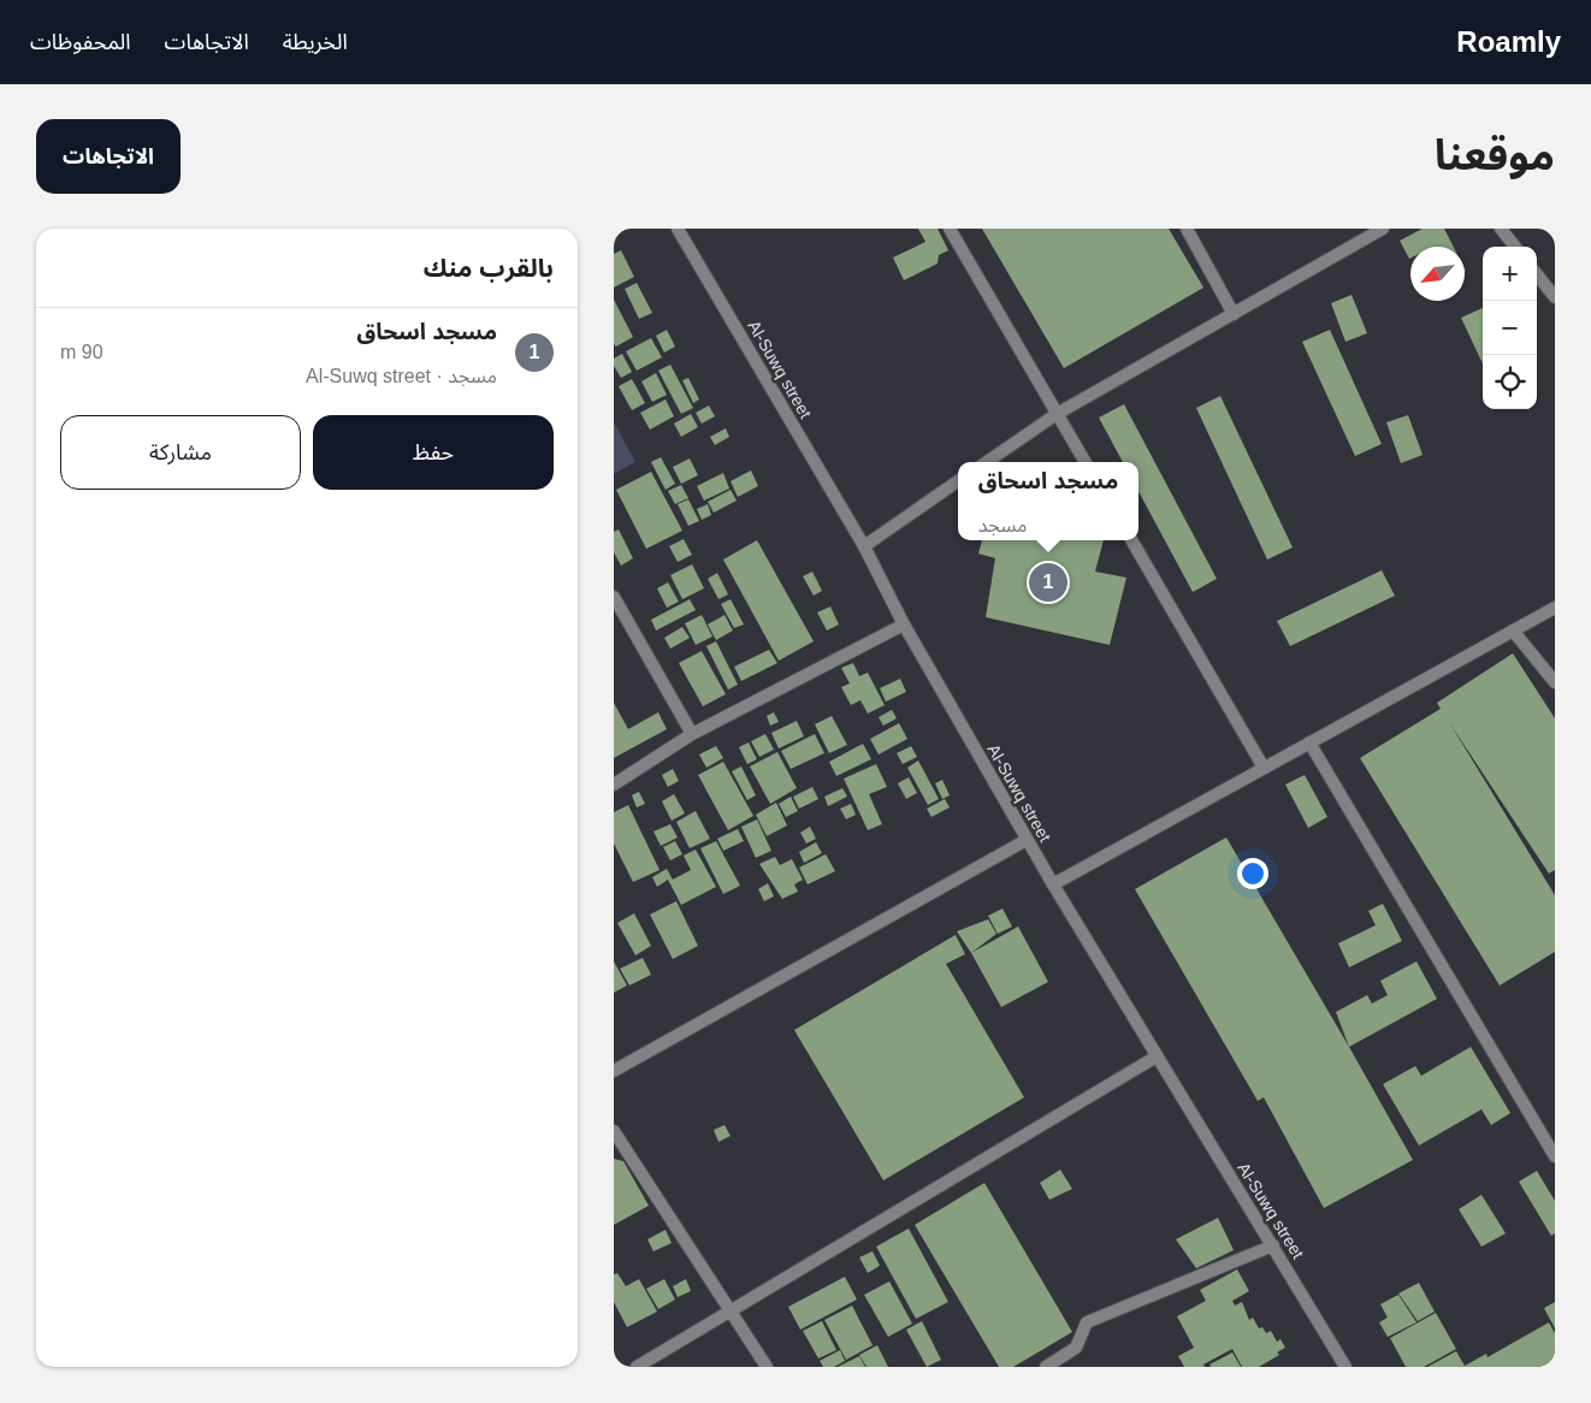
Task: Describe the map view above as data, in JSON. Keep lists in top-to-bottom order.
{
  "streets": {
    "street": ["Al-Suwq street"]
  },
  "north": "bottom left",
  "page": {
    "header": "Roamly",
    "nav": ["الخريطة", "الاتجاهات", "المحفوظات"],
    "title": "موقعنا",
    "buttons": [
      "الاتجاهات",
      ["حفظ", "مشاركة"]
    ],
    "heading": "بالقرب منك",
    "map_buttons": ["+", "−"],
    "list": [
      {
        "mark": "1",
        "name": "مسجد اسحاق",
        "note": "مسجد · Al-Suwq street",
        "value": "90 m"
      }
    ],
    "popup": ["مسجد اسحاق", "مسجد"],
    "pins": "1"
  }
}
